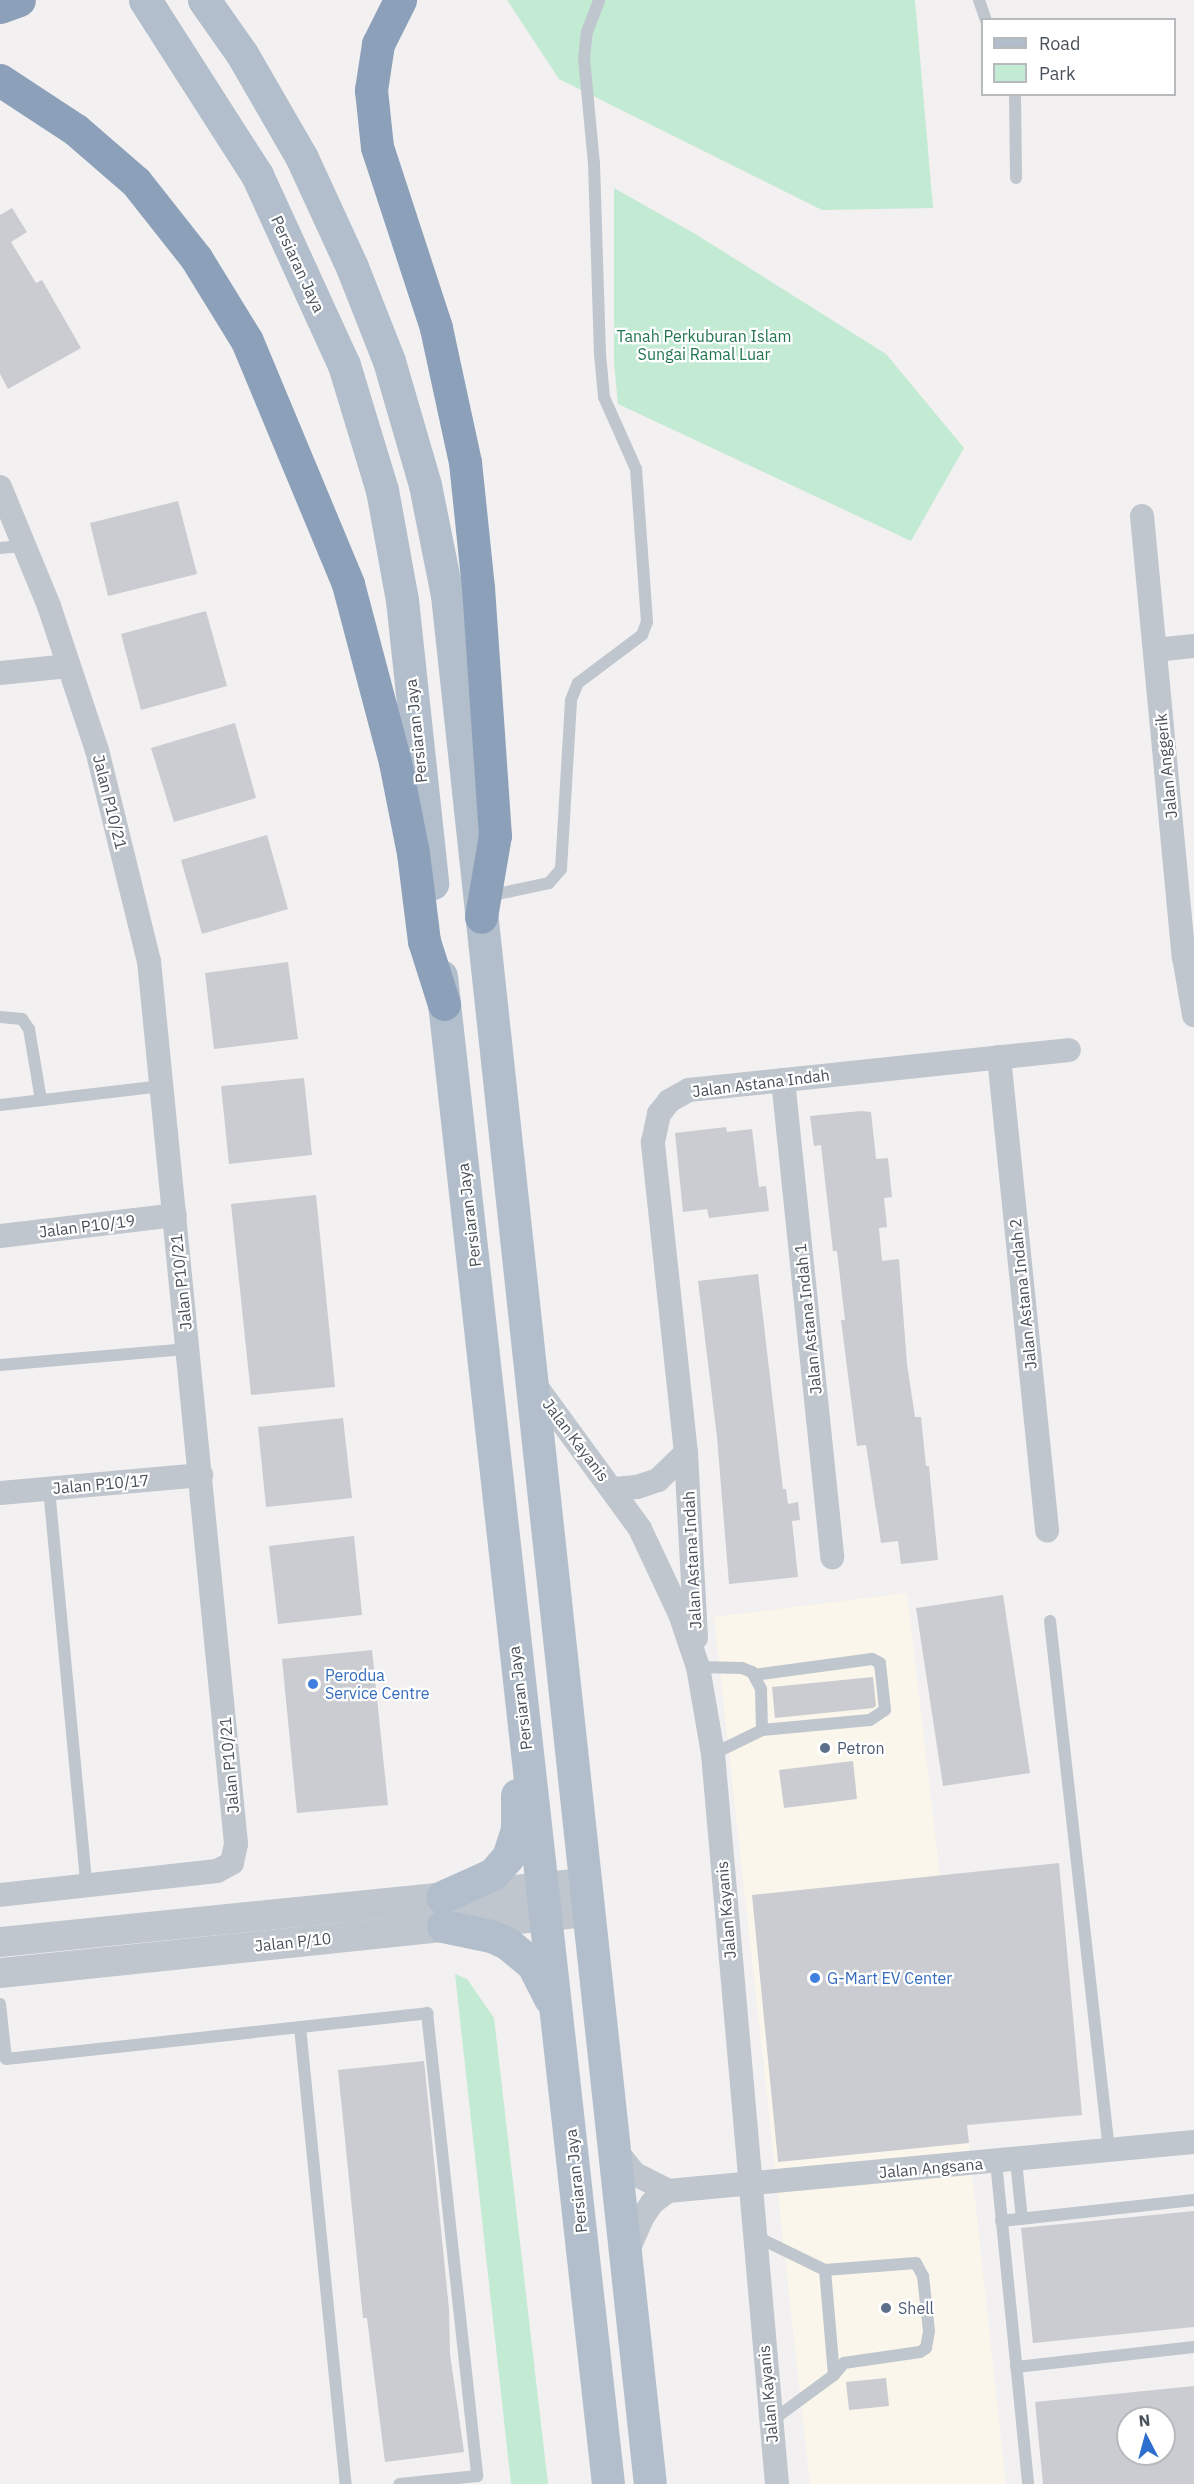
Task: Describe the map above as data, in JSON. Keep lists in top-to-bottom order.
{
  "streets": {
    "main road": ["Persiaran Jaya"],
    "street": [
      "Jalan Anggerik",
      "Jalan P10/21",
      "Jalan Astana Indah",
      "Jalan P10/19",
      "Jalan Astana Indah 2",
      "Jalan Astana Indah 1",
      "Jalan Kayanis",
      "Jalan P10/17",
      "Jalan P/10",
      "Jalan Angsana"
    ]
  },
  "crossings": [
    ["Persiaran Jaya", "Jalan P/10"],
    ["Jalan P10/21", "Jalan P10/19"],
    ["Jalan P10/21", "Jalan P10/17"],
    ["Jalan Astana Indah", "Jalan Astana Indah 2"],
    ["Jalan Astana Indah", "Jalan Astana Indah 1"],
    ["Jalan Astana Indah", "Jalan Kayanis"],
    ["Jalan Kayanis", "Jalan Angsana"]
  ],
  "parks": ["Tanah Perkuburan Islam Sungai Ramal Luar"],
  "places": [
    "Perodua Service Centre",
    "Petron",
    "G-Mart EV Center",
    "Shell"
  ],
  "legend": ["Road", "Park"],
  "north": "top"
}
